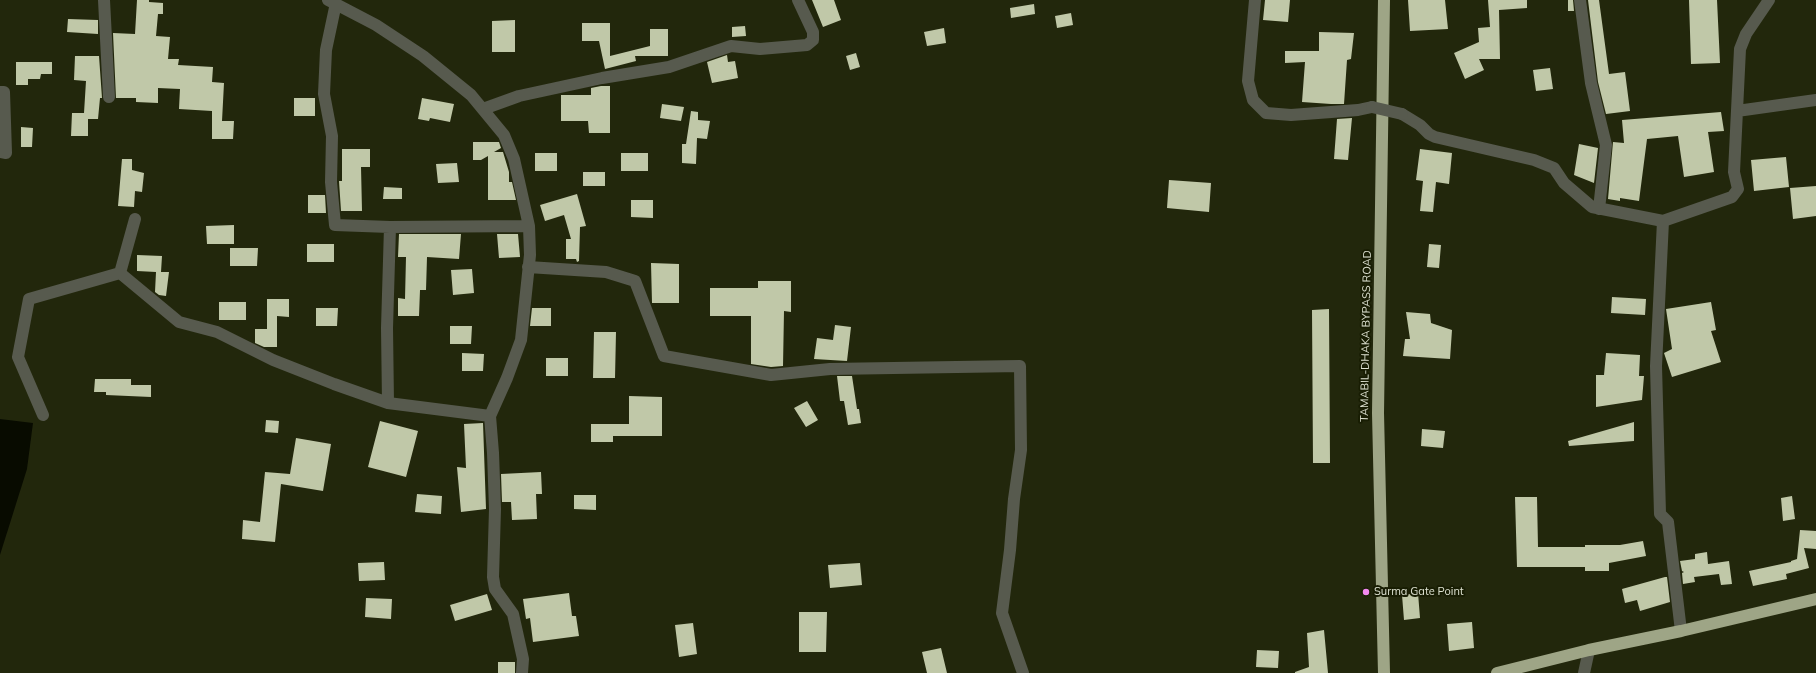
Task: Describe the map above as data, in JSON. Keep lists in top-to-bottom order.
{
  "streets": {
    "highway": ["TAMABIL-DHAKA BYPASS ROAD"]
  },
  "places": ["Surma Gate Point"]
}
